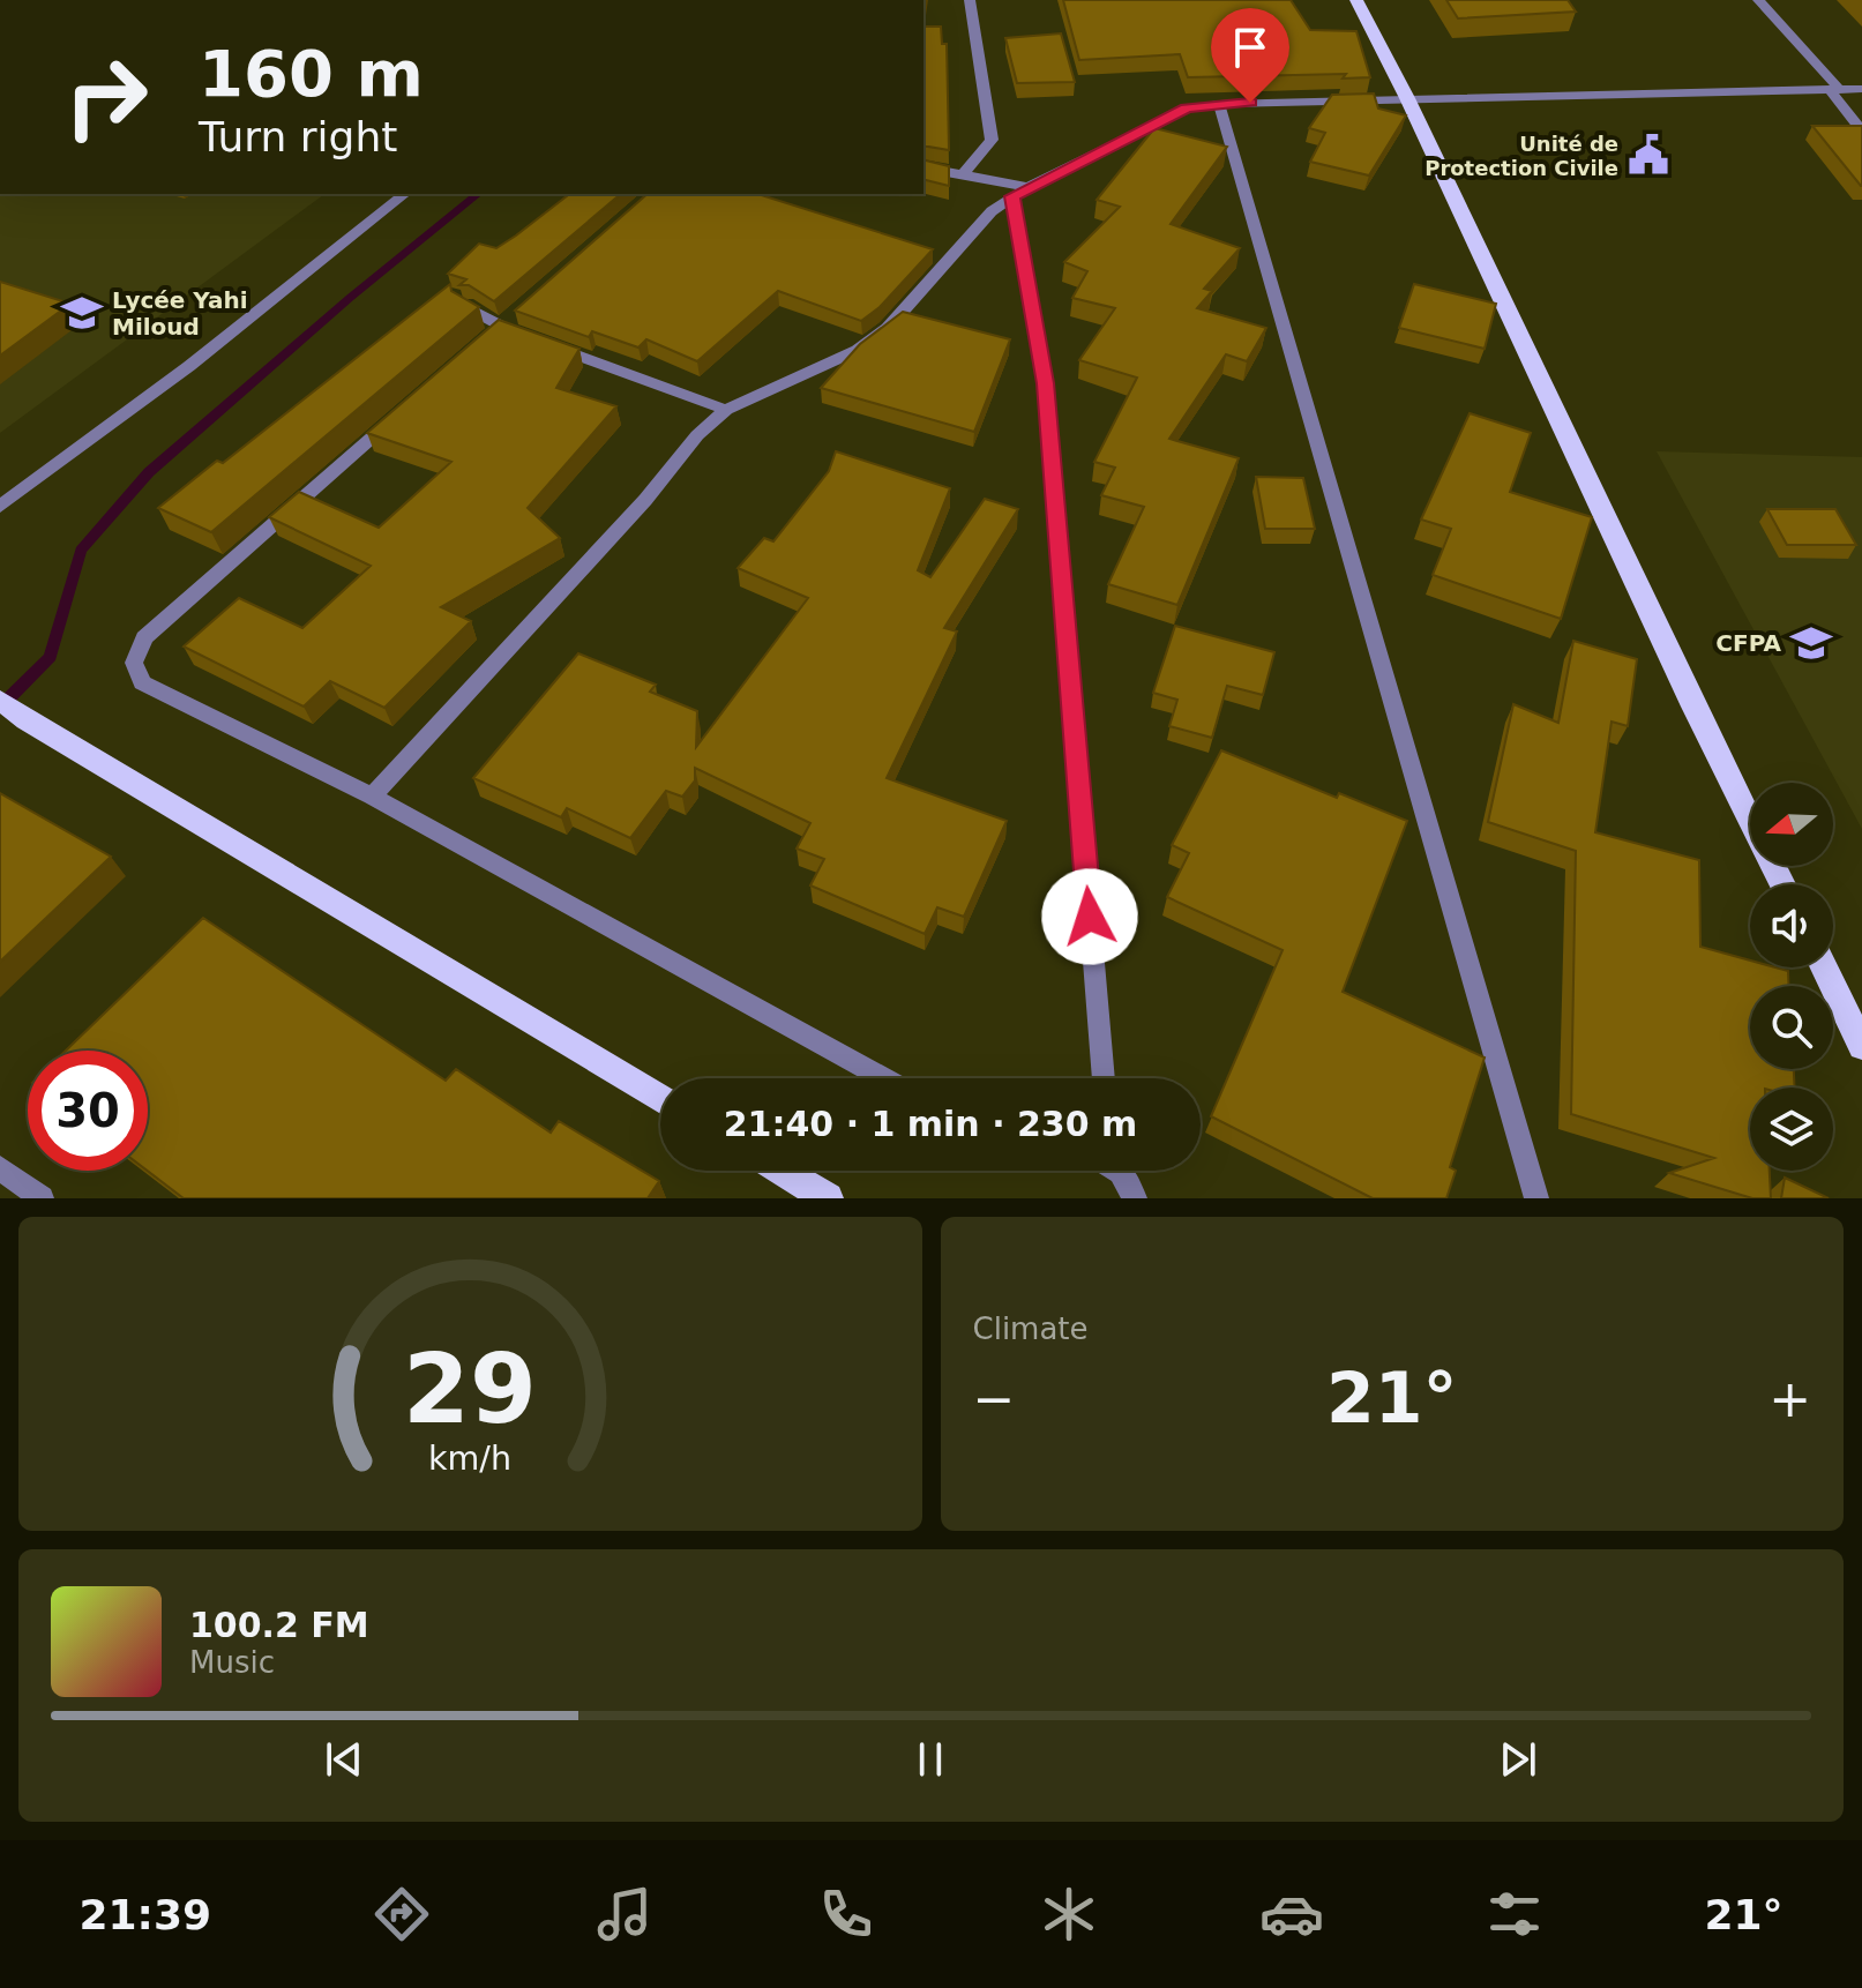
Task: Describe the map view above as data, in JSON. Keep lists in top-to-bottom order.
{
  "places": {
    "public building": ["Unité de Protection Civile"],
    "school or university": ["Lycée Yahi Miloud", "CFPA"]
  },
  "north": "left",
  "page": {
    "turn": ["160 m", "Turn right"],
    "limit": "30",
    "trip": "21:40 · 1 min · 230 m",
    "tile": "Climate",
    "heat": ["−", "21°", "+"],
    "song": ["100.2 FM", "Music"],
    "tabs": ["21:39", "21°"],
    "gauge": ["29", "km/h"]
  }
}
